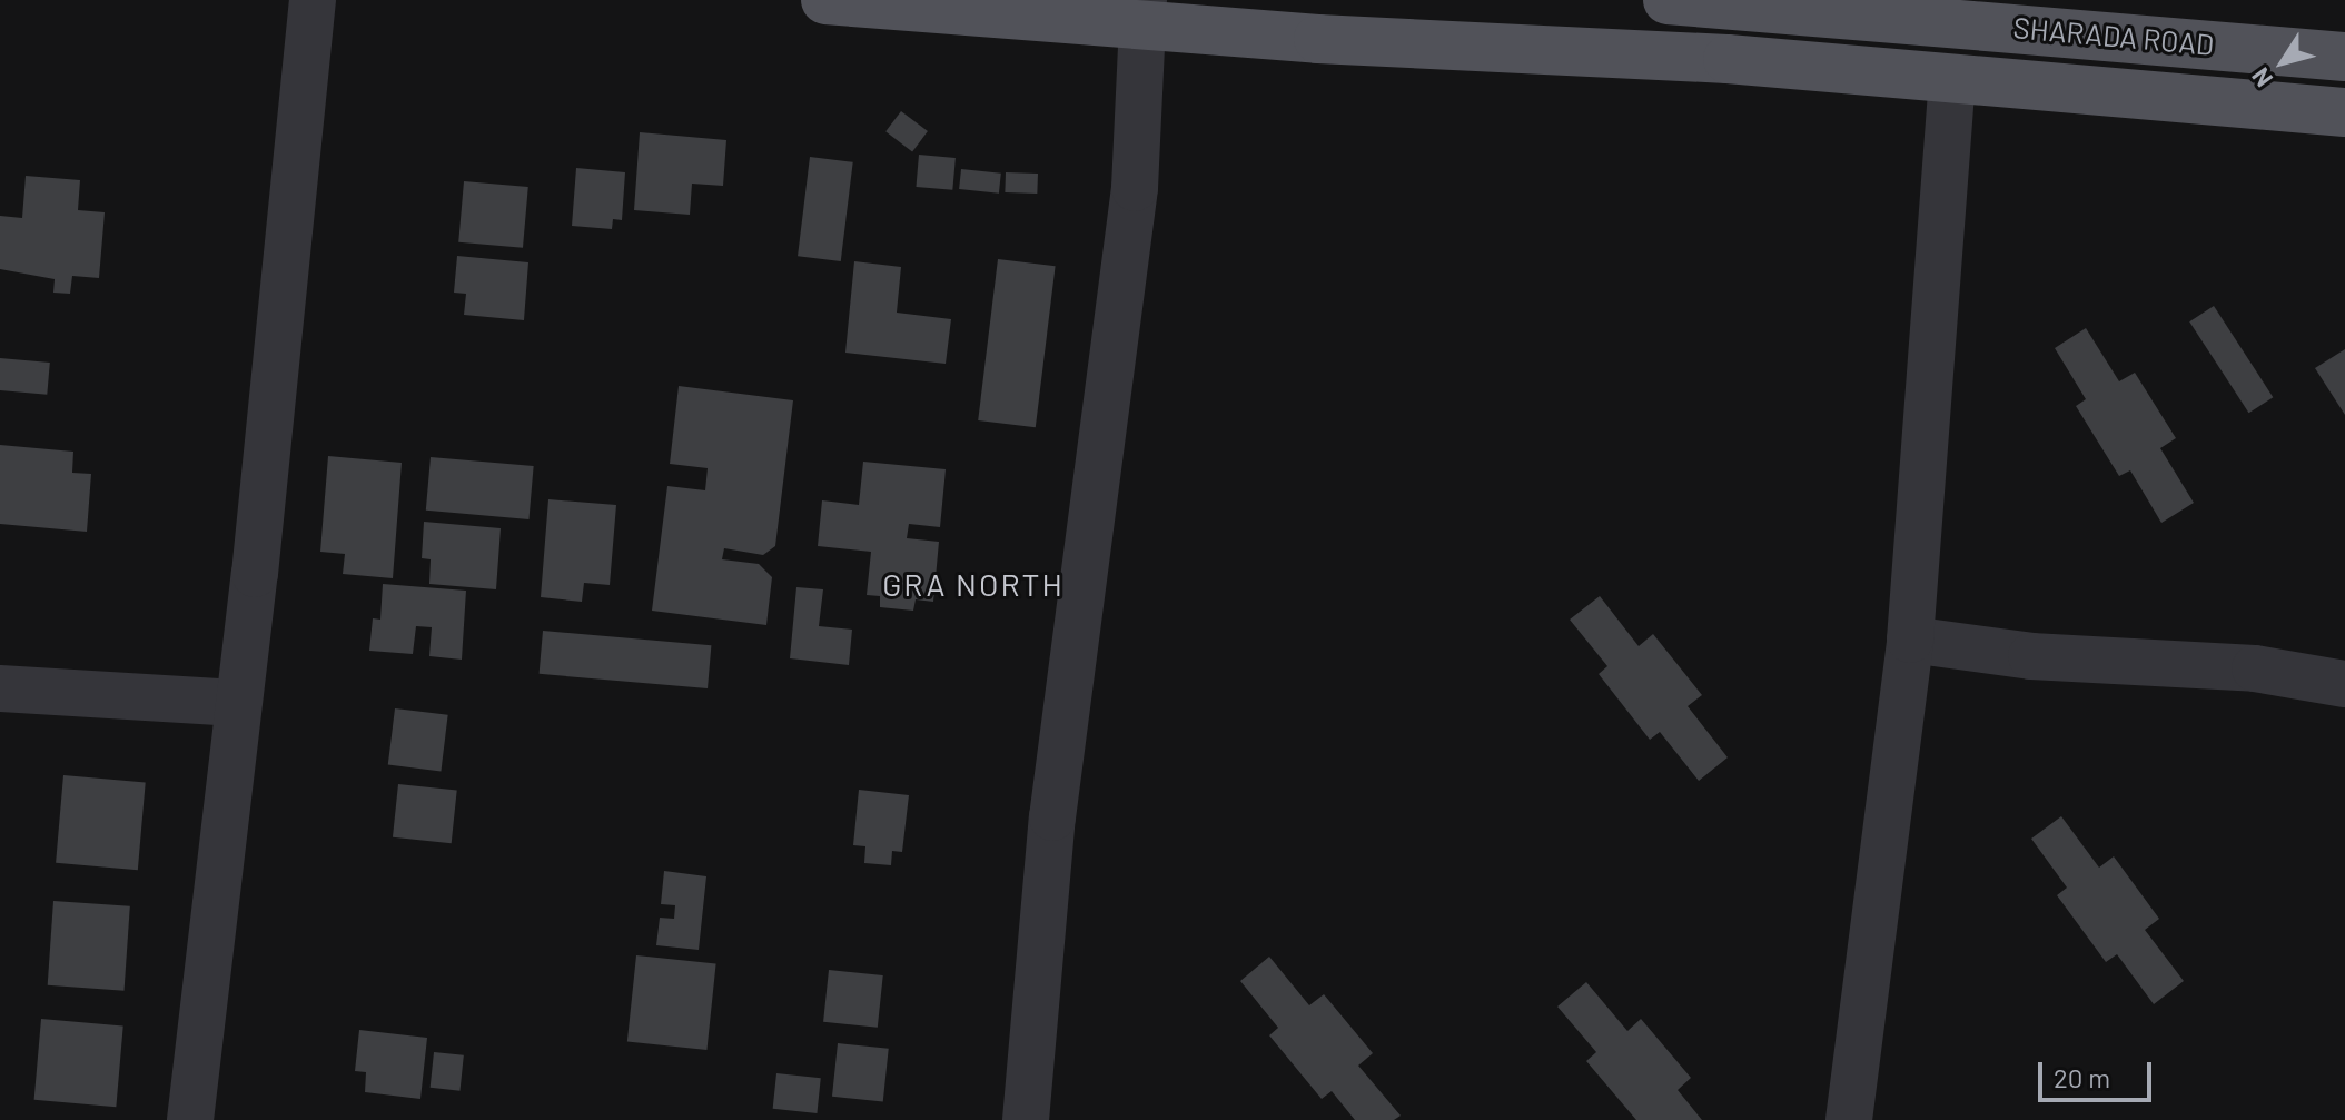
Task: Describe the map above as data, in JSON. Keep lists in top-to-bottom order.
{
  "streets": {
    "main road": ["SHARADA ROAD"]
  },
  "districts": ["GRA NORTH"],
  "scale_bar": "20 m",
  "north": "bottom left"
}
